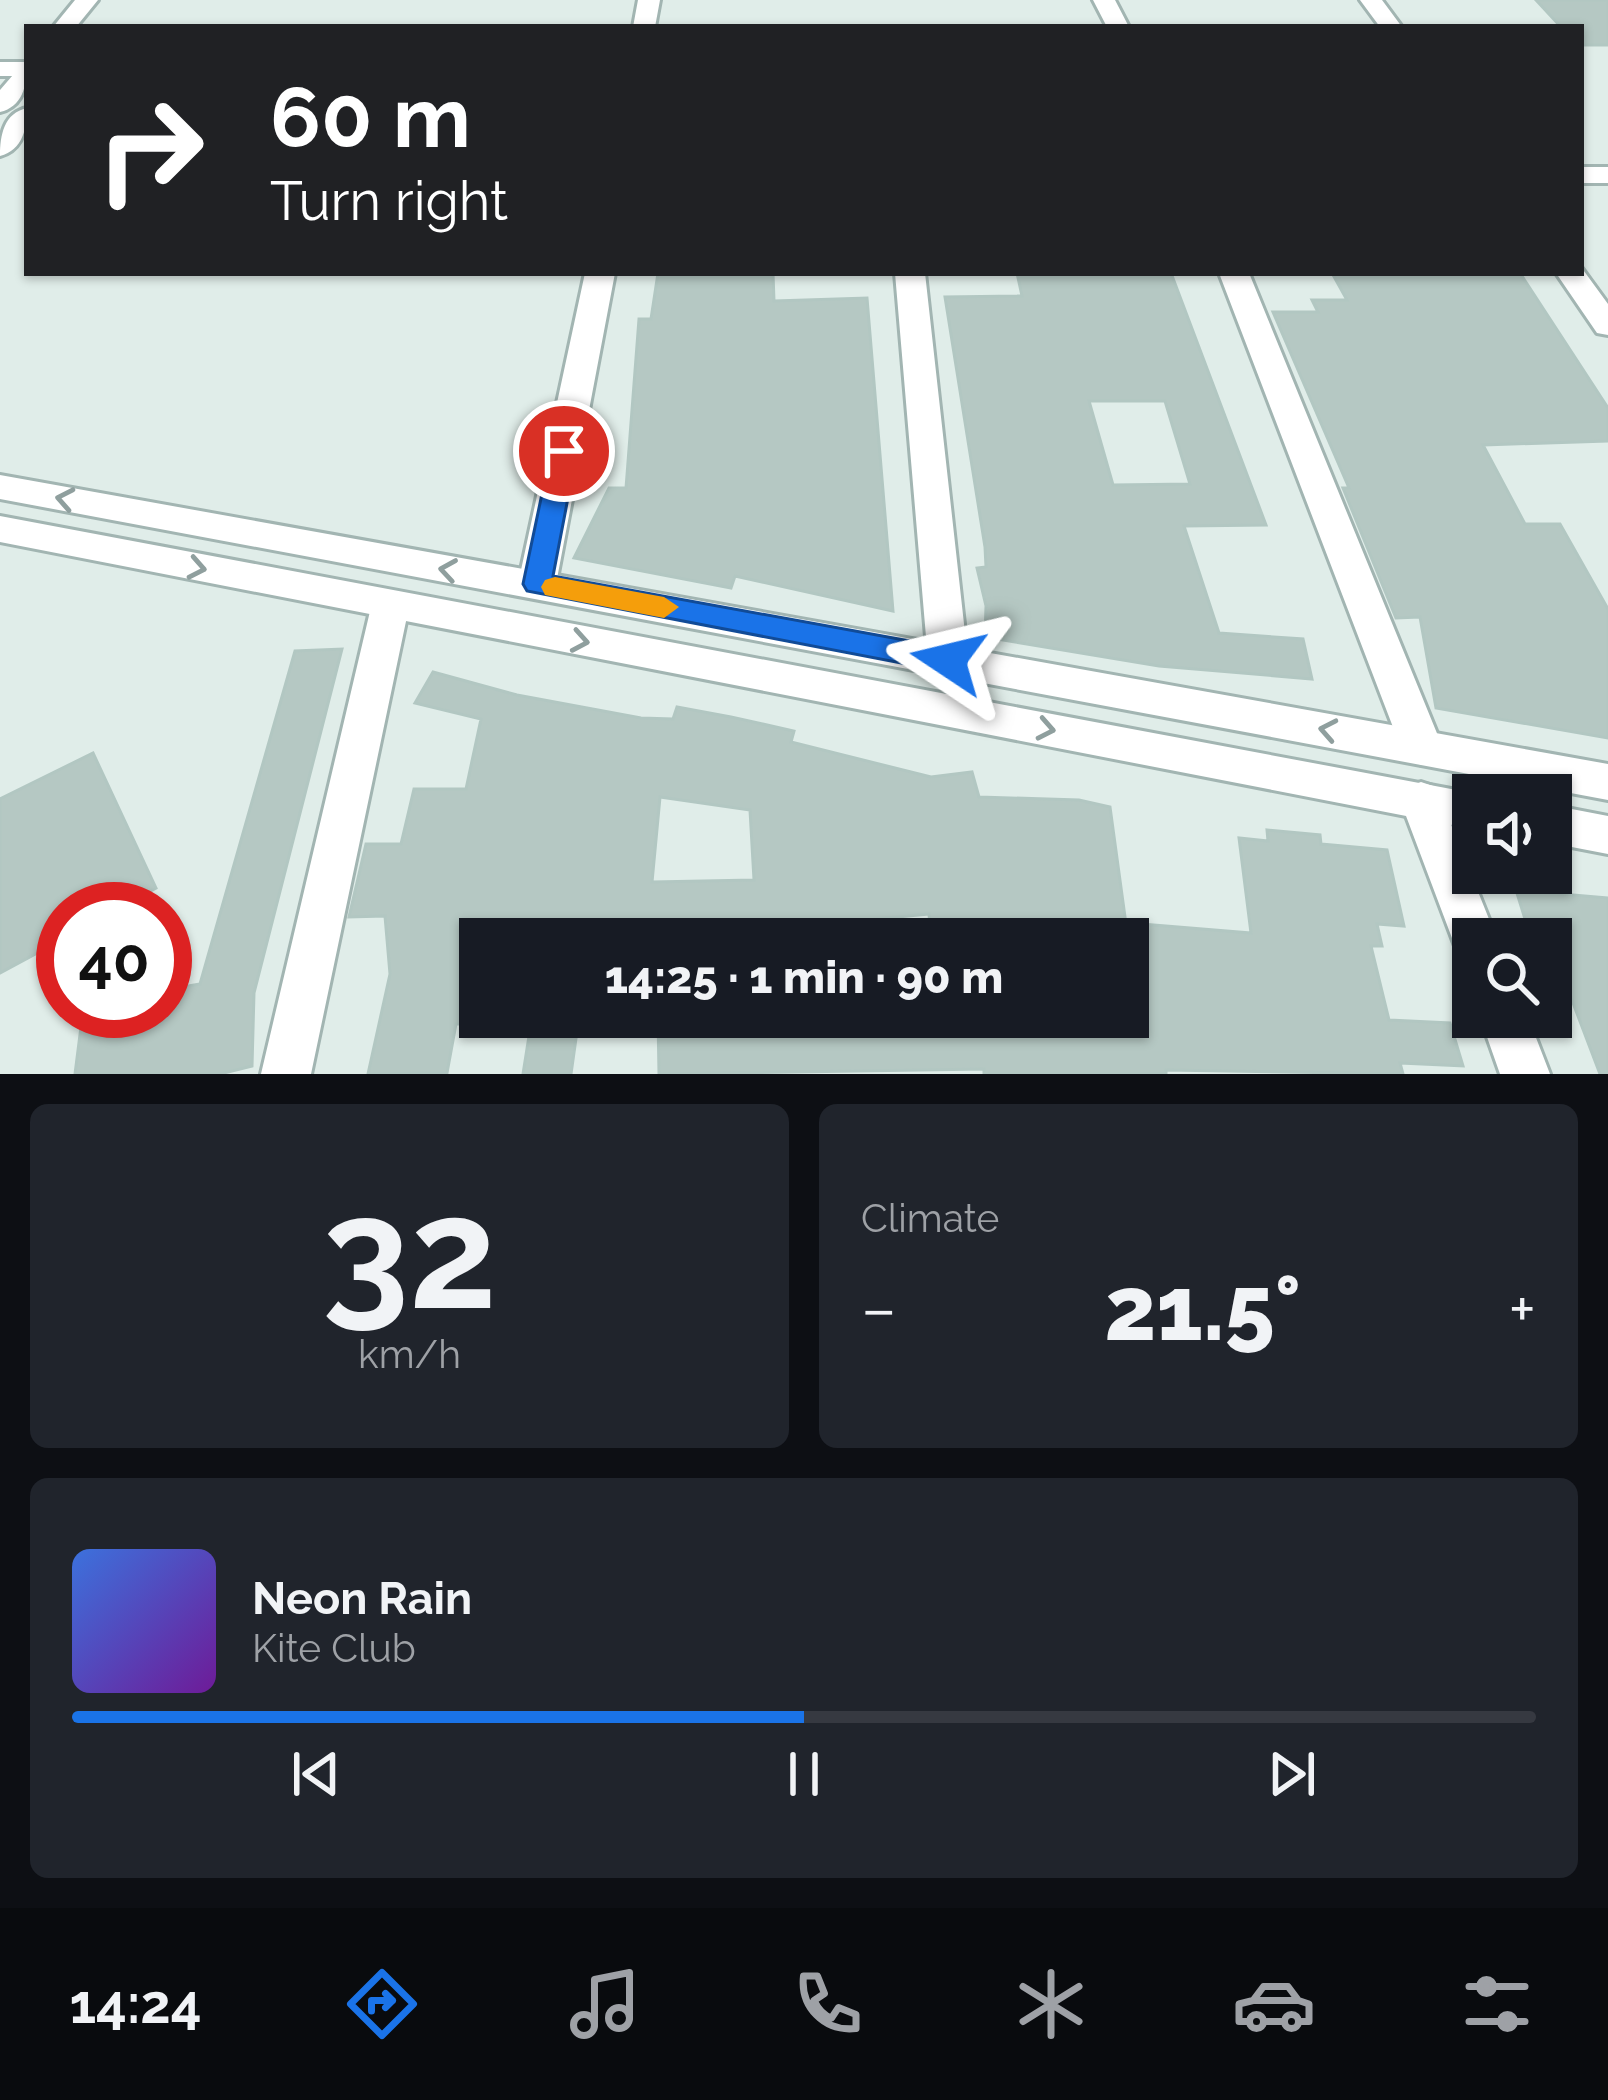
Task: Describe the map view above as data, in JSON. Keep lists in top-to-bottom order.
{
  "page": {
    "turn": ["60 m", "Turn right"],
    "limit": "40",
    "trip": "14:25 · 1 min · 90 m",
    "tile": [
      ["32", "km/h"],
      "Climate"
    ],
    "heat": ["−", "21.5°", "+"],
    "song": ["Neon Rain", "Kite Club"],
    "tabs": "14:24"
  }
}
